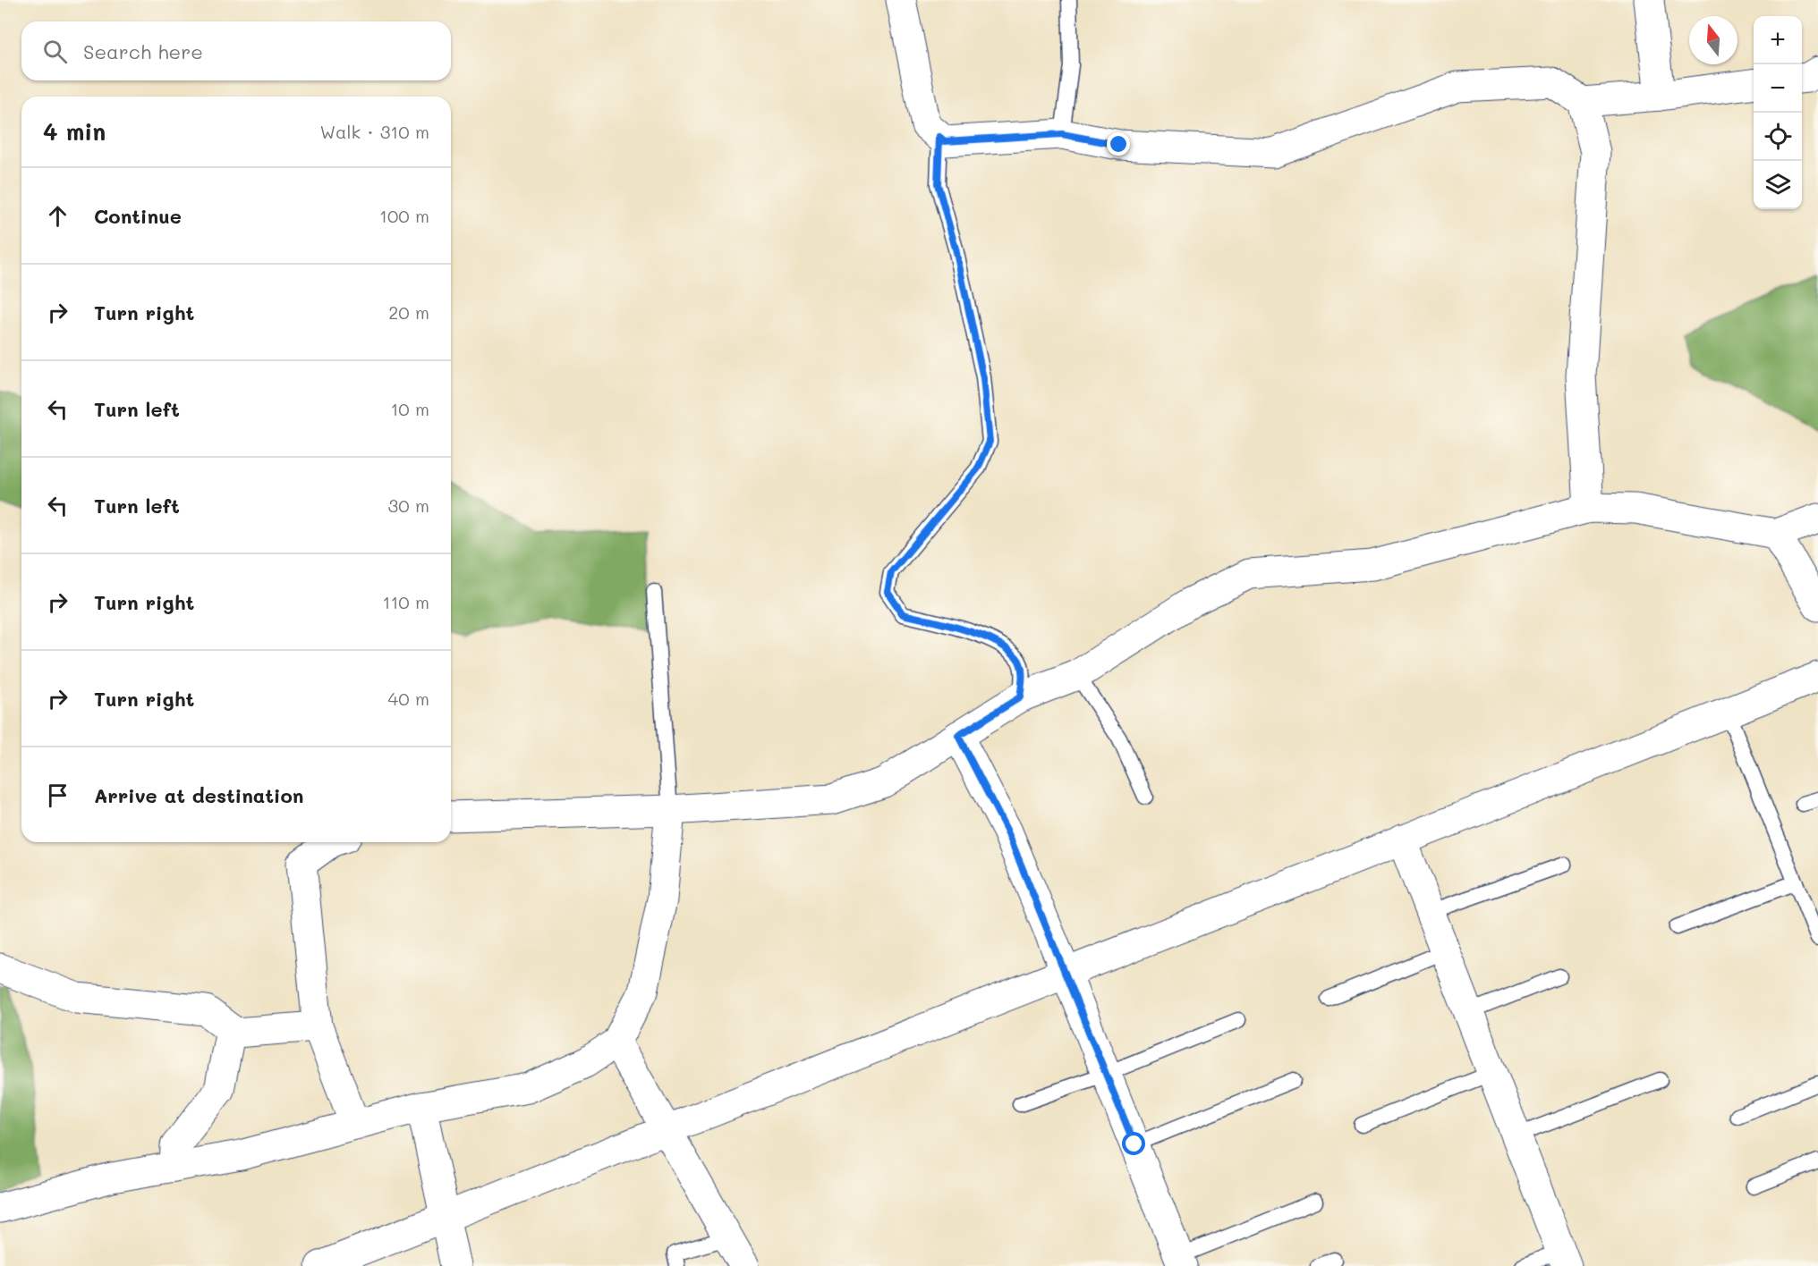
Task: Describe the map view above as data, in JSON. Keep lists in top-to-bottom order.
{
  "north": "top",
  "page": {
    "map_buttons": ["+", "−"],
    "search": "Search here",
    "heading": ["4 min", "Walk · 310 m"],
    "list": [
      ["Continue", "100 m"],
      ["Turn right", "20 m"],
      ["Turn left", "10 m"],
      ["Turn left", "30 m"],
      ["Turn right", "110 m"],
      ["Turn right", "40 m"],
      "Arrive at destination"
    ]
  }
}
